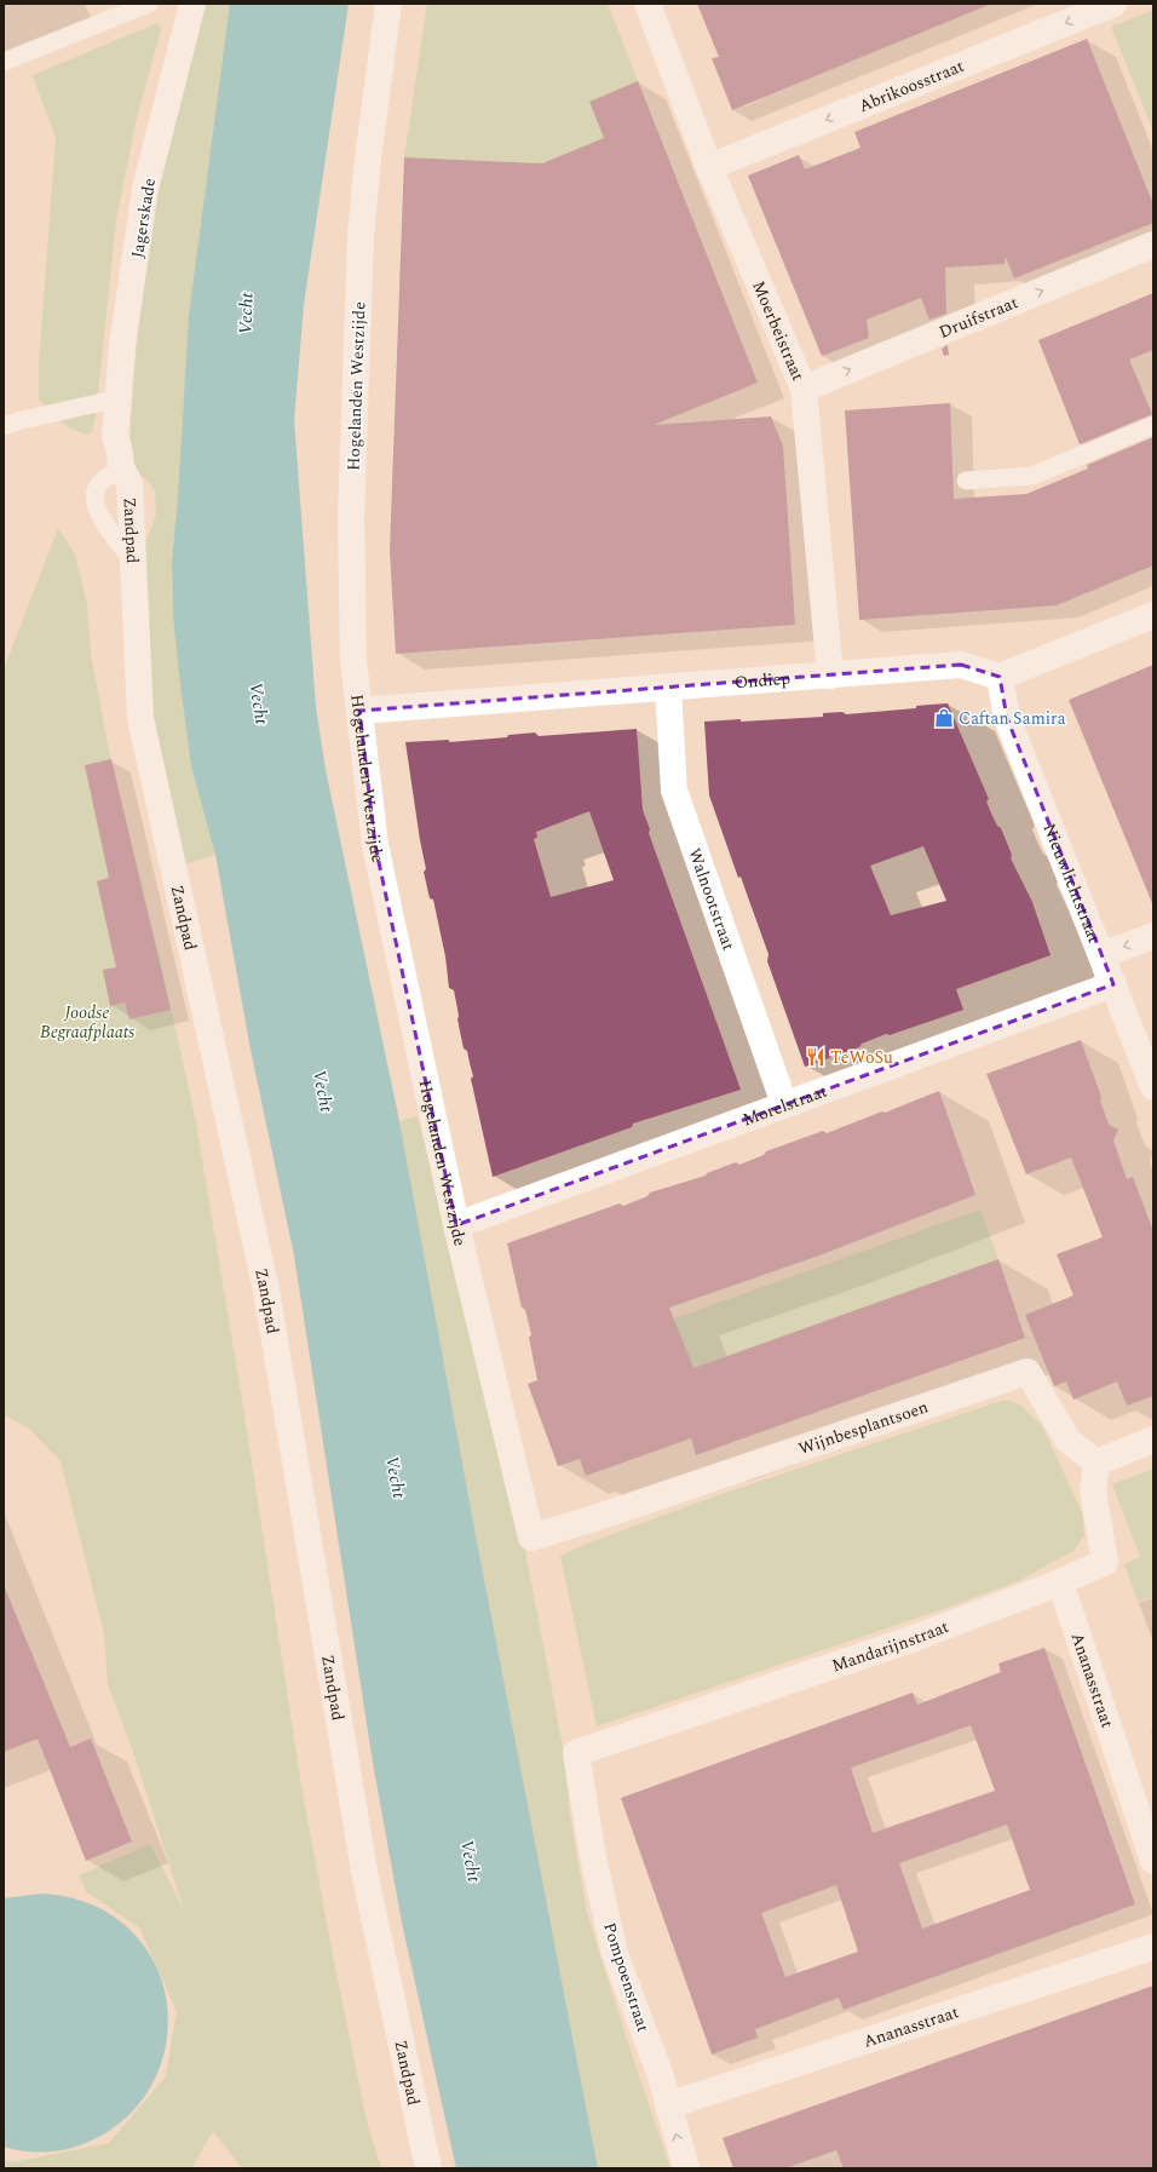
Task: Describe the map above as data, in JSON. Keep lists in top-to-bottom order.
{
  "streets": {
    "street": [
      "Abrikoosstraat",
      "Jagerskade",
      "Druifstraat",
      "Moerbeistraat",
      "Hogelanden Westzijde",
      "Zandpad",
      "Ondiep",
      "Nieuwlichtstraat",
      "Walnootstraat",
      "Morelstraat",
      "Wijnbesplantsoen",
      "Mandarijnstraat",
      "Ananasstraat",
      "Pompoenstraat"
    ]
  },
  "crossings": [
    ["Abrikoosstraat", "Moerbeistraat"],
    ["Jagerskade", "Zandpad"],
    ["Druifstraat", "Moerbeistraat"],
    ["Moerbeistraat", "Ondiep"],
    ["Hogelanden Westzijde", "Ondiep"],
    ["Hogelanden Westzijde", "Morelstraat"],
    ["Hogelanden Westzijde", "Wijnbesplantsoen"],
    ["Ondiep", "Nieuwlichtstraat"],
    ["Ondiep", "Walnootstraat"],
    ["Nieuwlichtstraat", "Morelstraat"],
    ["Walnootstraat", "Morelstraat"],
    ["Wijnbesplantsoen", "Mandarijnstraat"],
    ["Mandarijnstraat", "Ananasstraat"],
    ["Mandarijnstraat", "Pompoenstraat"],
    ["Ananasstraat", "Pompoenstraat"]
  ],
  "one_way": ["Abrikoosstraat", "Druifstraat"],
  "water": ["Vecht"],
  "parks": ["Joodse Begraafplaats"],
  "places": {
    "shop": ["Caftan Samira"],
    "restaurant": ["TeWoSu"]
  }
}
